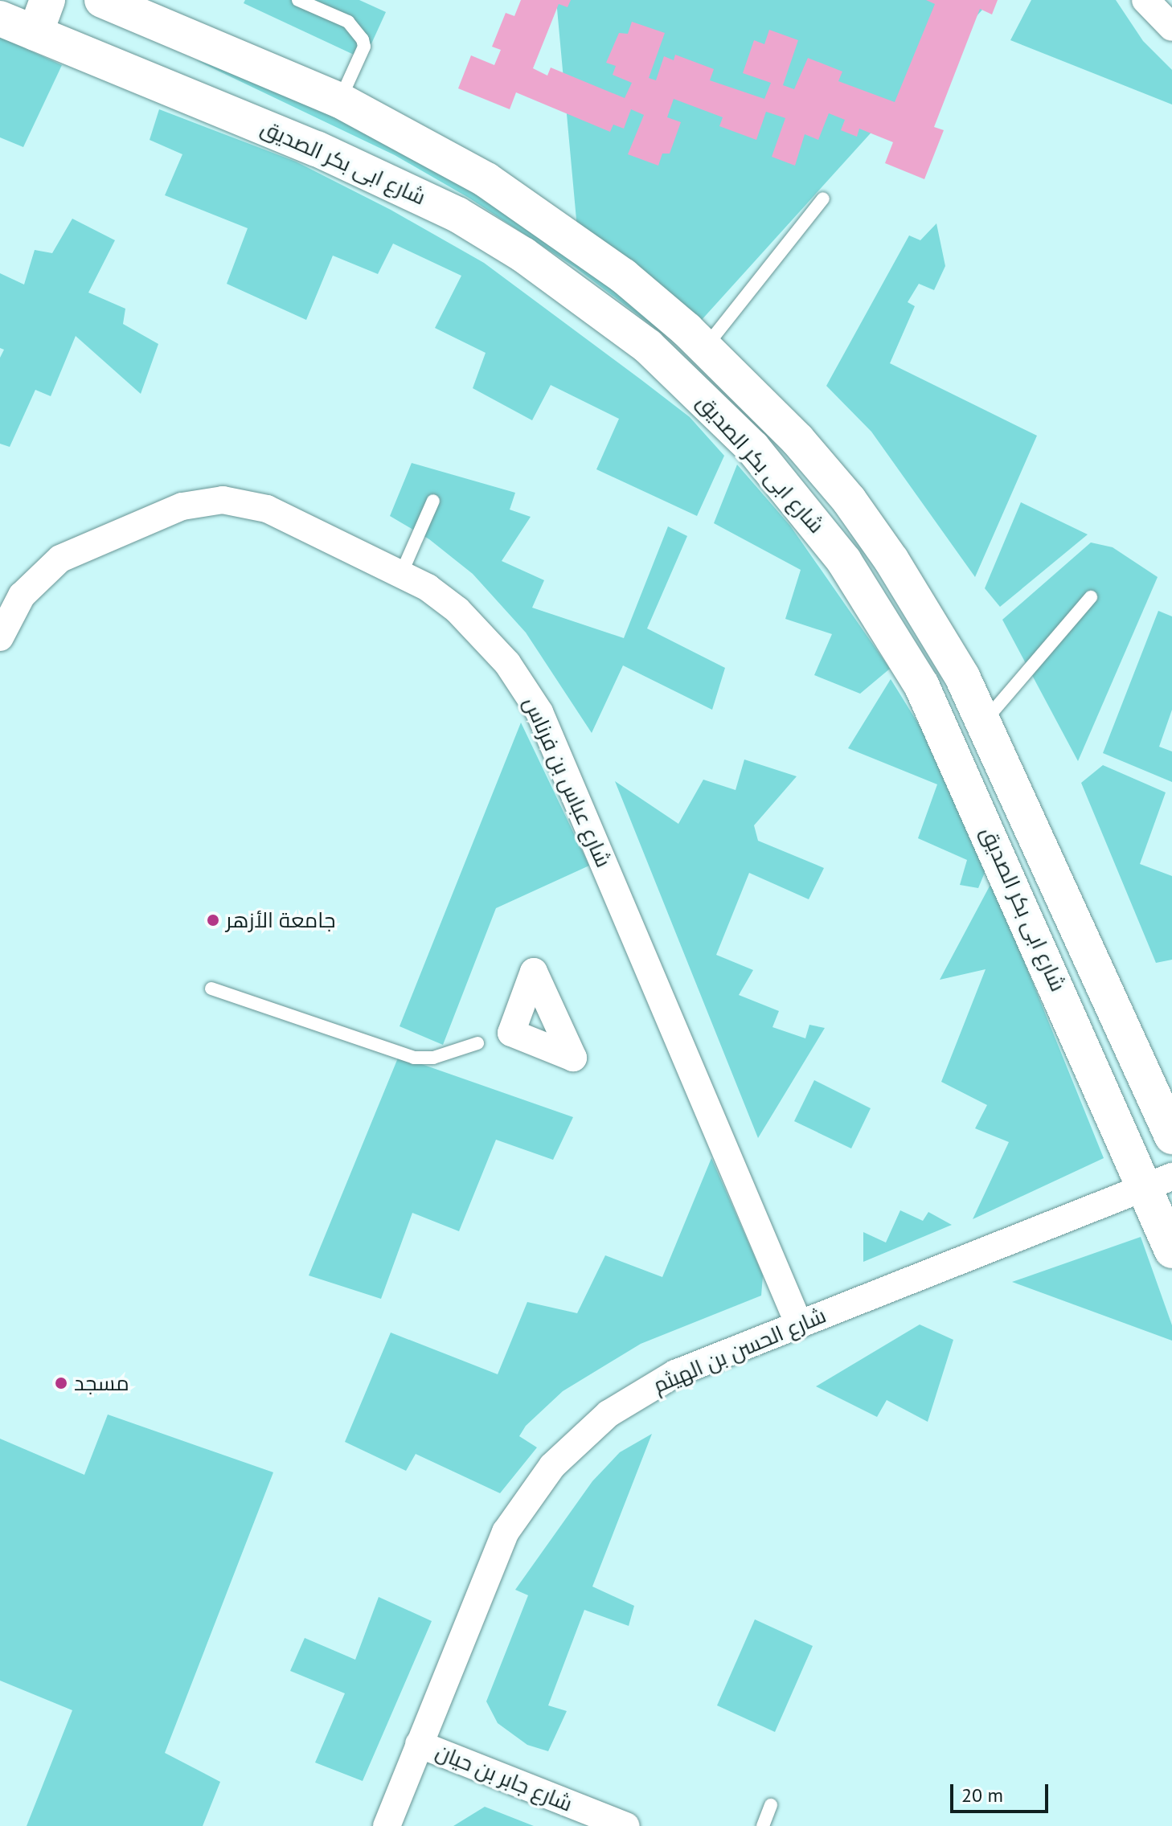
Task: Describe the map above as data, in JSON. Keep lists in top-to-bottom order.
{
  "streets": {
    "main road": ["شارع ابى بكر الصديق"],
    "street": ["شارع عباس بن فرناس", "شارع الحسن بن الهيثم", "شارع جابر بن حيان"]
  },
  "crossings": [
    ["شارع ابى بكر الصديق", "شارع الحسن بن الهيثم"],
    ["شارع عباس بن فرناس", "شارع الحسن بن الهيثم"],
    ["شارع الحسن بن الهيثم", "شارع جابر بن حيان"]
  ],
  "places": ["جامعة الأزهر", "مسجد"],
  "scale_bar": "20 m"
}
